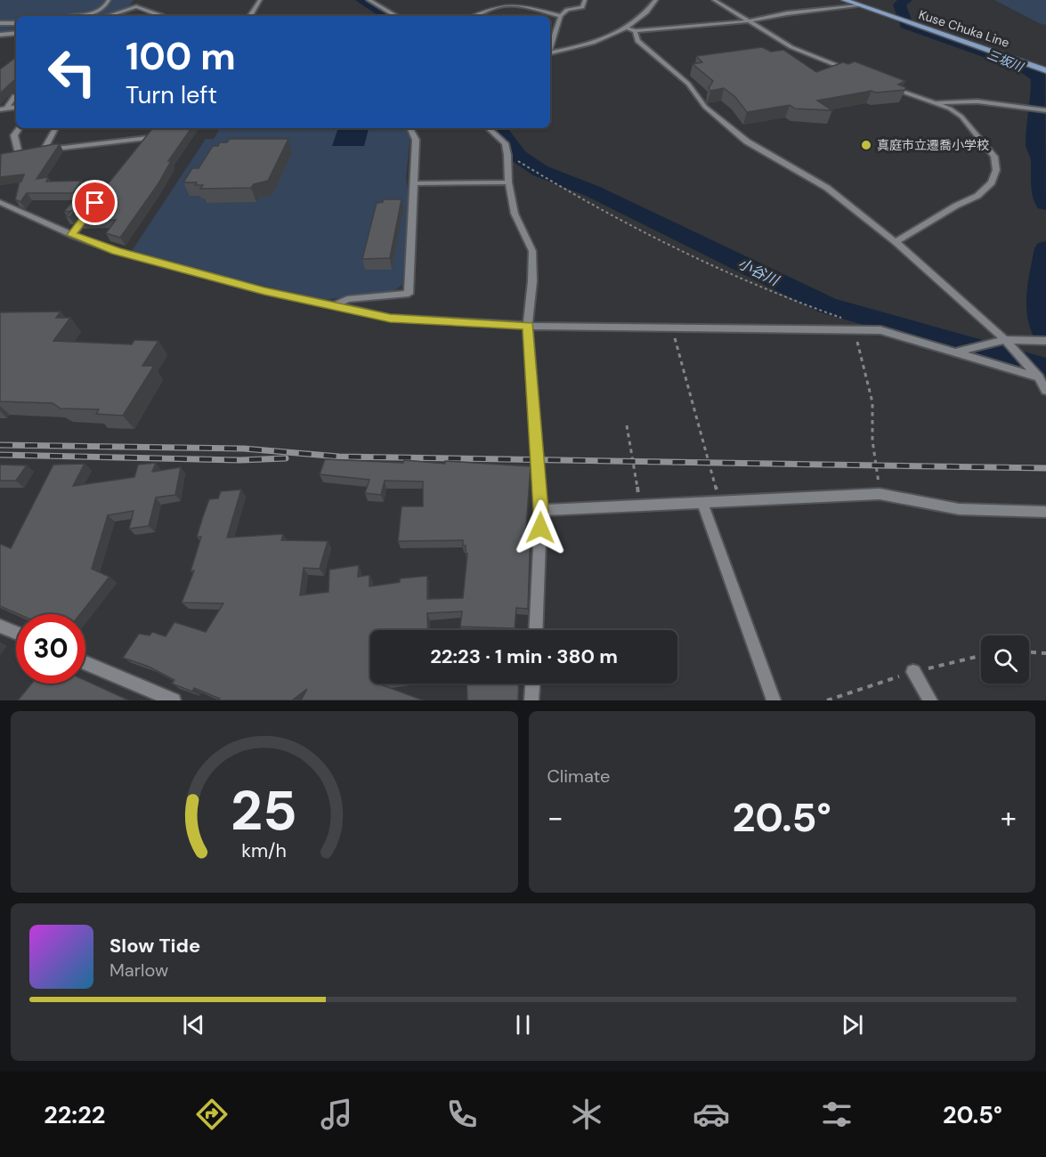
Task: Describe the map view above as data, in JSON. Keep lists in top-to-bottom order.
{
  "streets": {
    "main road": ["Kuse Chuka Line"]
  },
  "water": ["三坂川", "小谷川"],
  "places": ["真庭市立遷喬小学校"],
  "page": {
    "turn": ["100 m", "Turn left"],
    "limit": "30",
    "trip": "22:23 · 1 min · 380 m",
    "tile": "Climate",
    "heat": ["−", "20.5°", "+"],
    "song": ["Slow Tide", "Marlow"],
    "tabs": ["22:22", "20.5°"],
    "gauge": ["25", "km/h"]
  }
}
